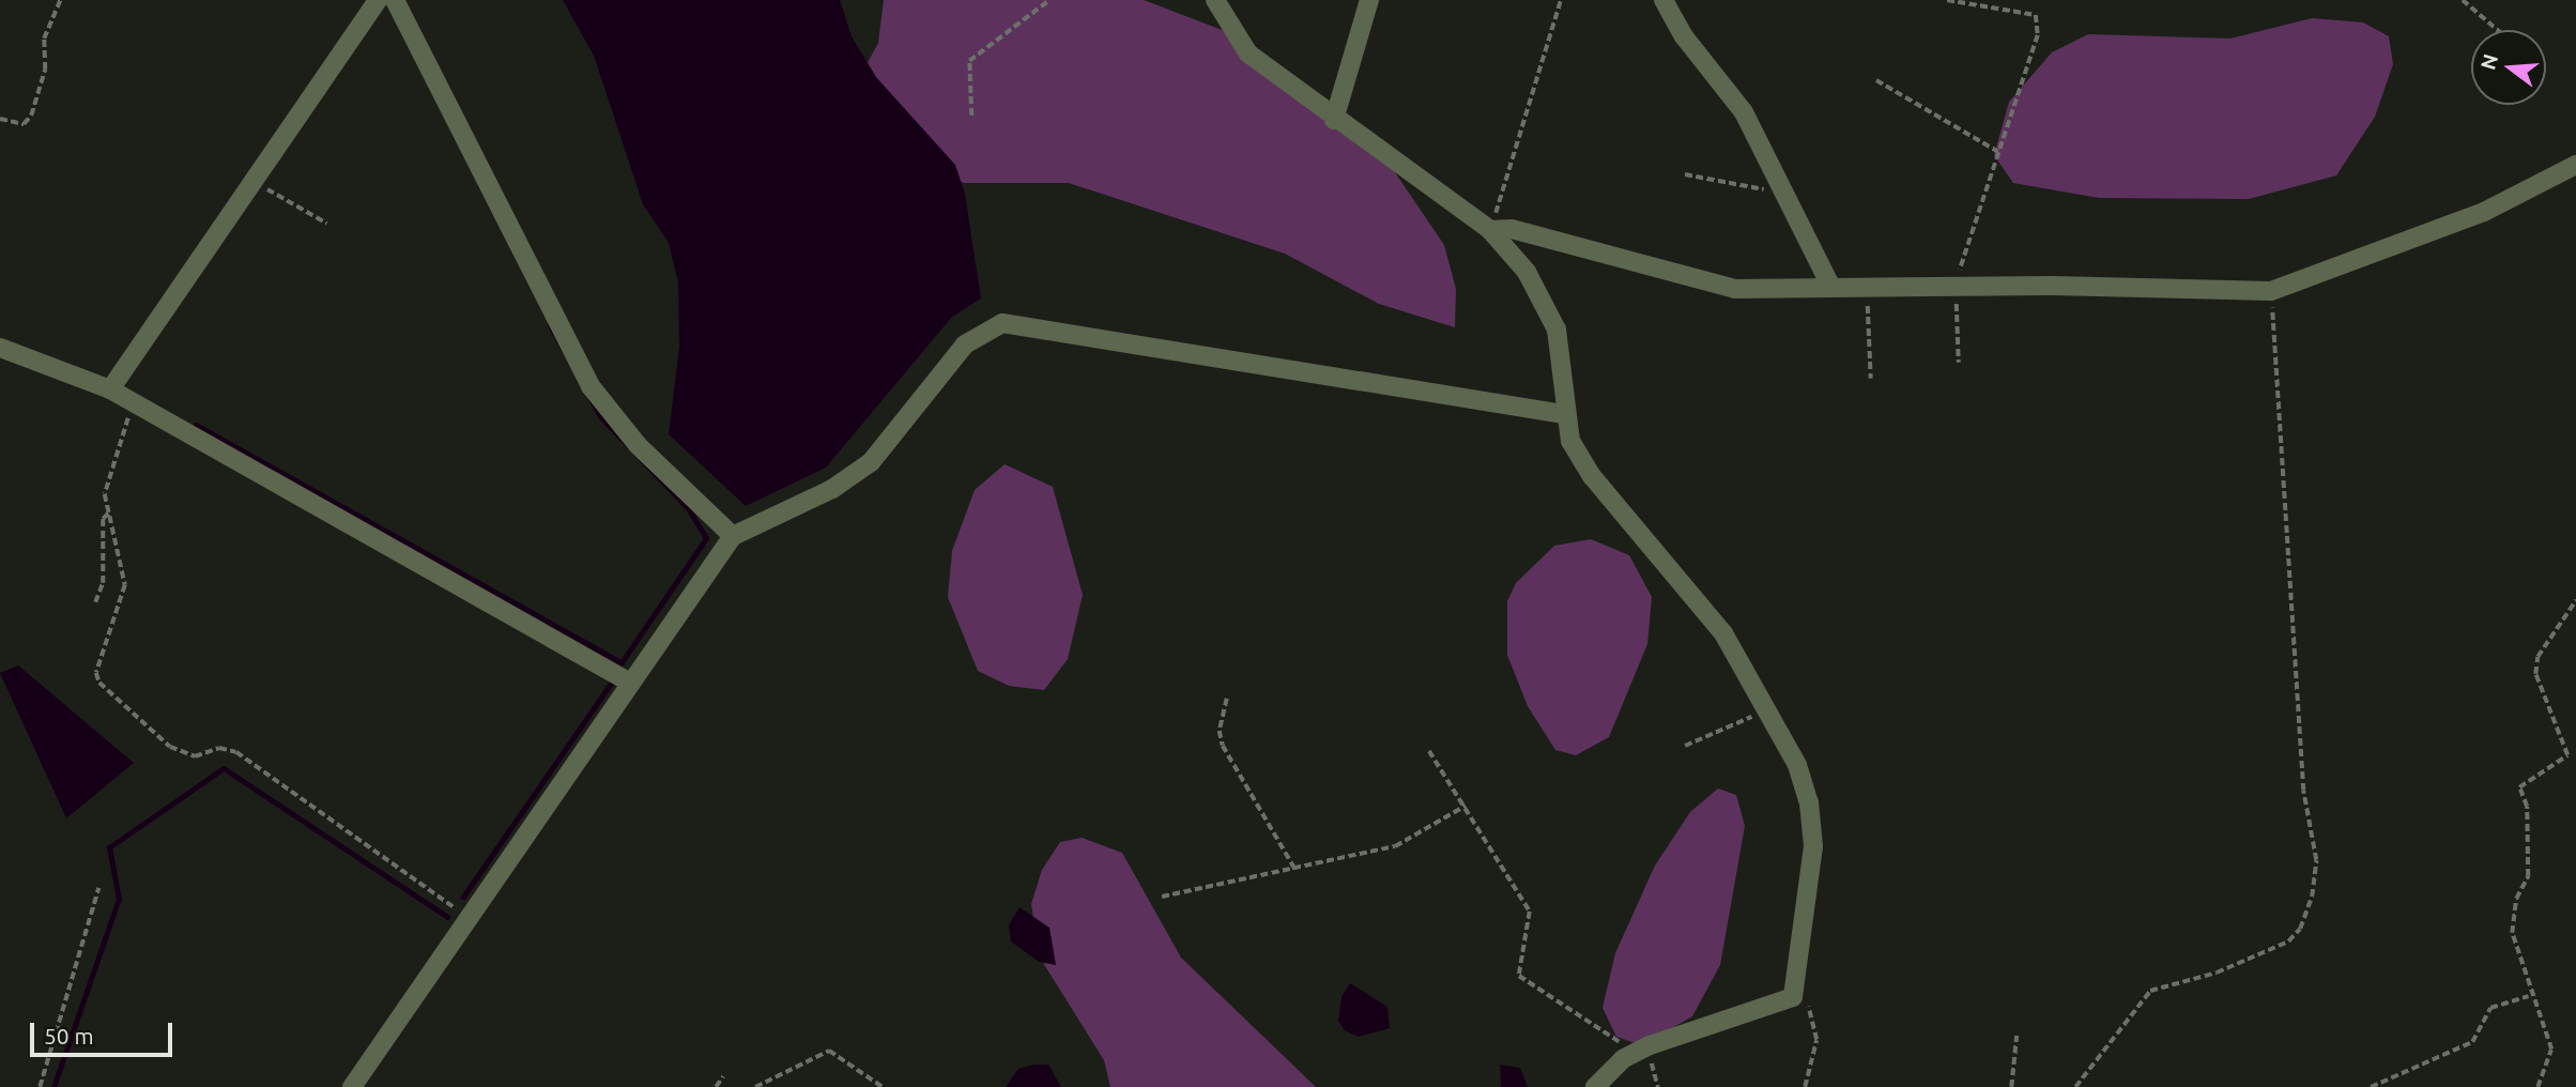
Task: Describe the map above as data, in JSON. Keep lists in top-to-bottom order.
{
  "scale_bar": "50 m",
  "north": "left"
}
